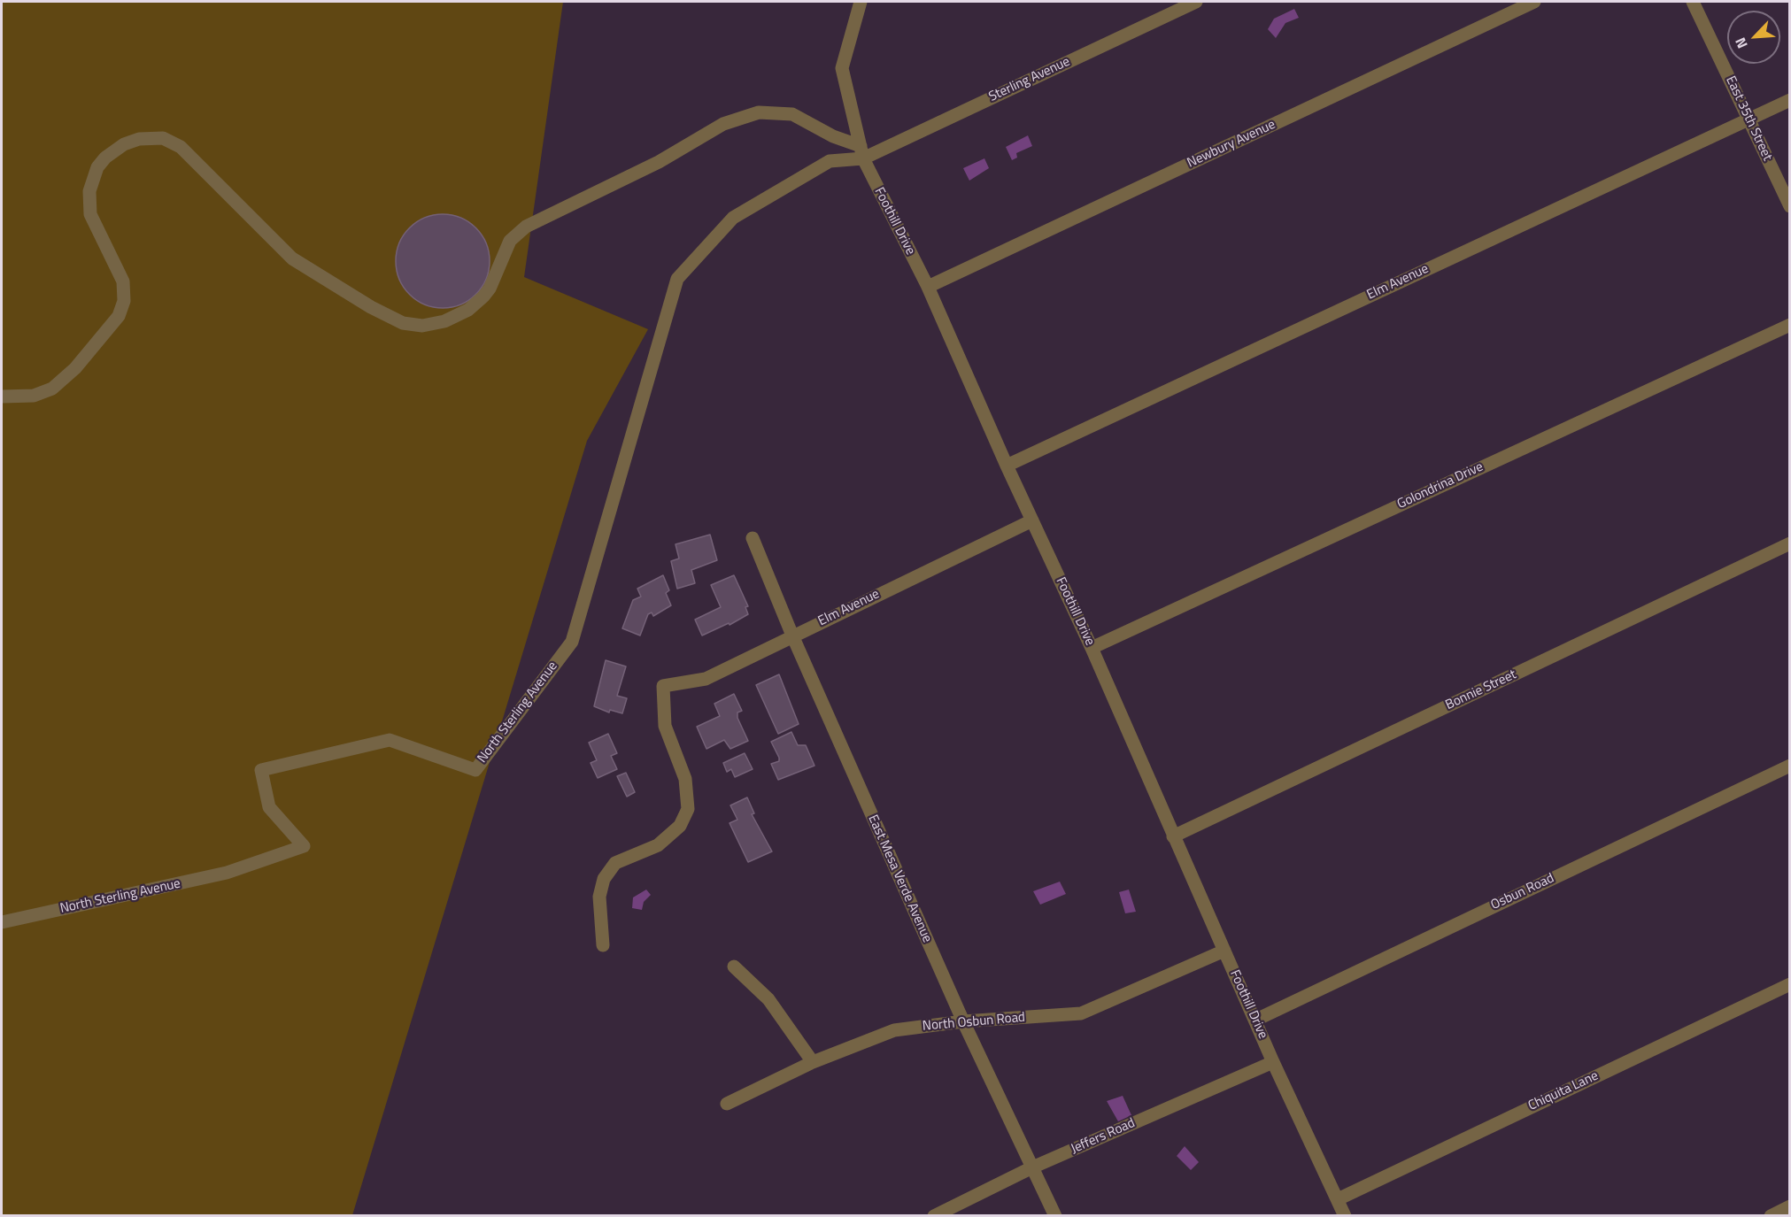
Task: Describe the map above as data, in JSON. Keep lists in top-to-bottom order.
{
  "streets": {
    "street": [
      "Sterling Avenue",
      "East 35th Street",
      "Newbury Avenue",
      "Foothill Drive",
      "Elm Avenue",
      "Golondrina Drive",
      "Bonnie Street",
      "North Sterling Avenue",
      "East Mesa Verde Avenue",
      "Osbun Road",
      "North Osbun Road",
      "Chiquita Lane",
      "Jeffers Road"
    ]
  },
  "crossings": [
    ["Sterling Avenue", "Foothill Drive"],
    ["Sterling Avenue", "North Sterling Avenue"],
    ["East 35th Street", "Elm Avenue"],
    ["Newbury Avenue", "Foothill Drive"],
    ["Foothill Drive", "Elm Avenue"],
    ["Foothill Drive", "Golondrina Drive"],
    ["Foothill Drive", "Bonnie Street"],
    ["Foothill Drive", "North Sterling Avenue"],
    ["Foothill Drive", "Osbun Road"],
    ["Foothill Drive", "North Osbun Road"],
    ["Foothill Drive", "Chiquita Lane"],
    ["Foothill Drive", "Jeffers Road"],
    ["Elm Avenue", "East Mesa Verde Avenue"],
    ["East Mesa Verde Avenue", "North Osbun Road"],
    ["East Mesa Verde Avenue", "Jeffers Road"]
  ],
  "north": "bottom left"
}
